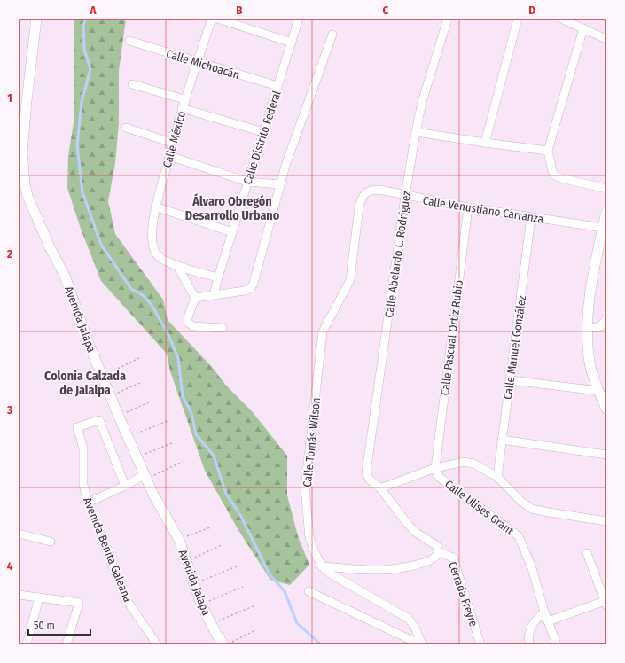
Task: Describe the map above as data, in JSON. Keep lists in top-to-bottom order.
{
  "streets": {
    "street": [
      "Calle Michoacán",
      "Calle Distrito Federal",
      "Calle México",
      "Calle Venustiano Carranza",
      "Calle Abelardo L. Rodríguez",
      "Avenida Jalapa",
      "Calle Pascual Ortiz Rubio",
      "Calle Manuel González",
      "Calle Tomás Wilson",
      "Calle Ulises Grant",
      "Avenida Benita Galeana",
      "Cerrada Freyre"
    ]
  },
  "crossings": [
    ["Calle Michoacán", "Calle Distrito Federal"],
    ["Calle Michoacán", "Calle México"],
    ["Calle Venustiano Carranza", "Calle Abelardo L. Rodríguez"],
    ["Calle Venustiano Carranza", "Calle Pascual Ortiz Rubio"],
    ["Calle Venustiano Carranza", "Calle Manuel González"],
    ["Calle Venustiano Carranza", "Calle Tomás Wilson"],
    ["Calle Abelardo L. Rodríguez", "Cerrada Freyre"],
    ["Calle Pascual Ortiz Rubio", "Calle Ulises Grant"]
  ],
  "districts": ["Álvaro Obregón Desarrollo Urbano", "Colonia Calzada de Jalalpa"],
  "scale_bar": "50 m",
  "grid": {
    "columns": [
      "A",
      "B",
      "C",
      "D"
    ],
    "rows": [
      "1",
      "2",
      "3",
      "4"
    ]
  }
}
